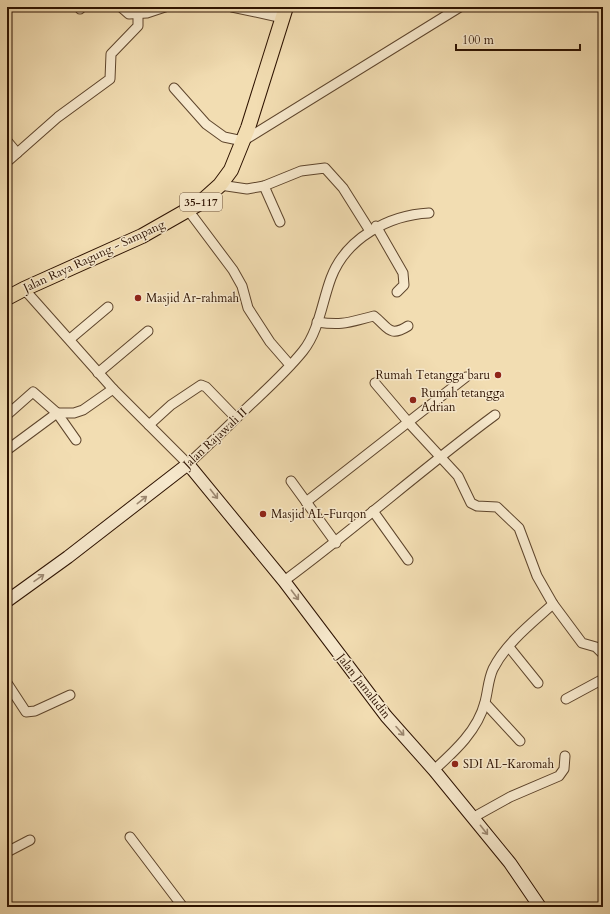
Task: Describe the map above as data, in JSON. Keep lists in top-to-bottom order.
{
  "streets": {
    "main road": ["35-117", "Jalan Raya Ragung - Sampang"],
    "street": ["Jalan Rajawali II", "Jalan Jamaludin"]
  },
  "crossings": [
    ["Jalan Rajawali II", "Jalan Jamaludin"]
  ],
  "one_way": ["Jalan Rajawali II", "Jalan Jamaludin"],
  "places": [
    "Masjid Ar-rahmah",
    "Rumah Tetangga baru",
    "Rumah tetangga Adrian",
    "Masjid AL-Furqon",
    "SDI AL-Karomah"
  ],
  "scale_bar": "100 m"
}
